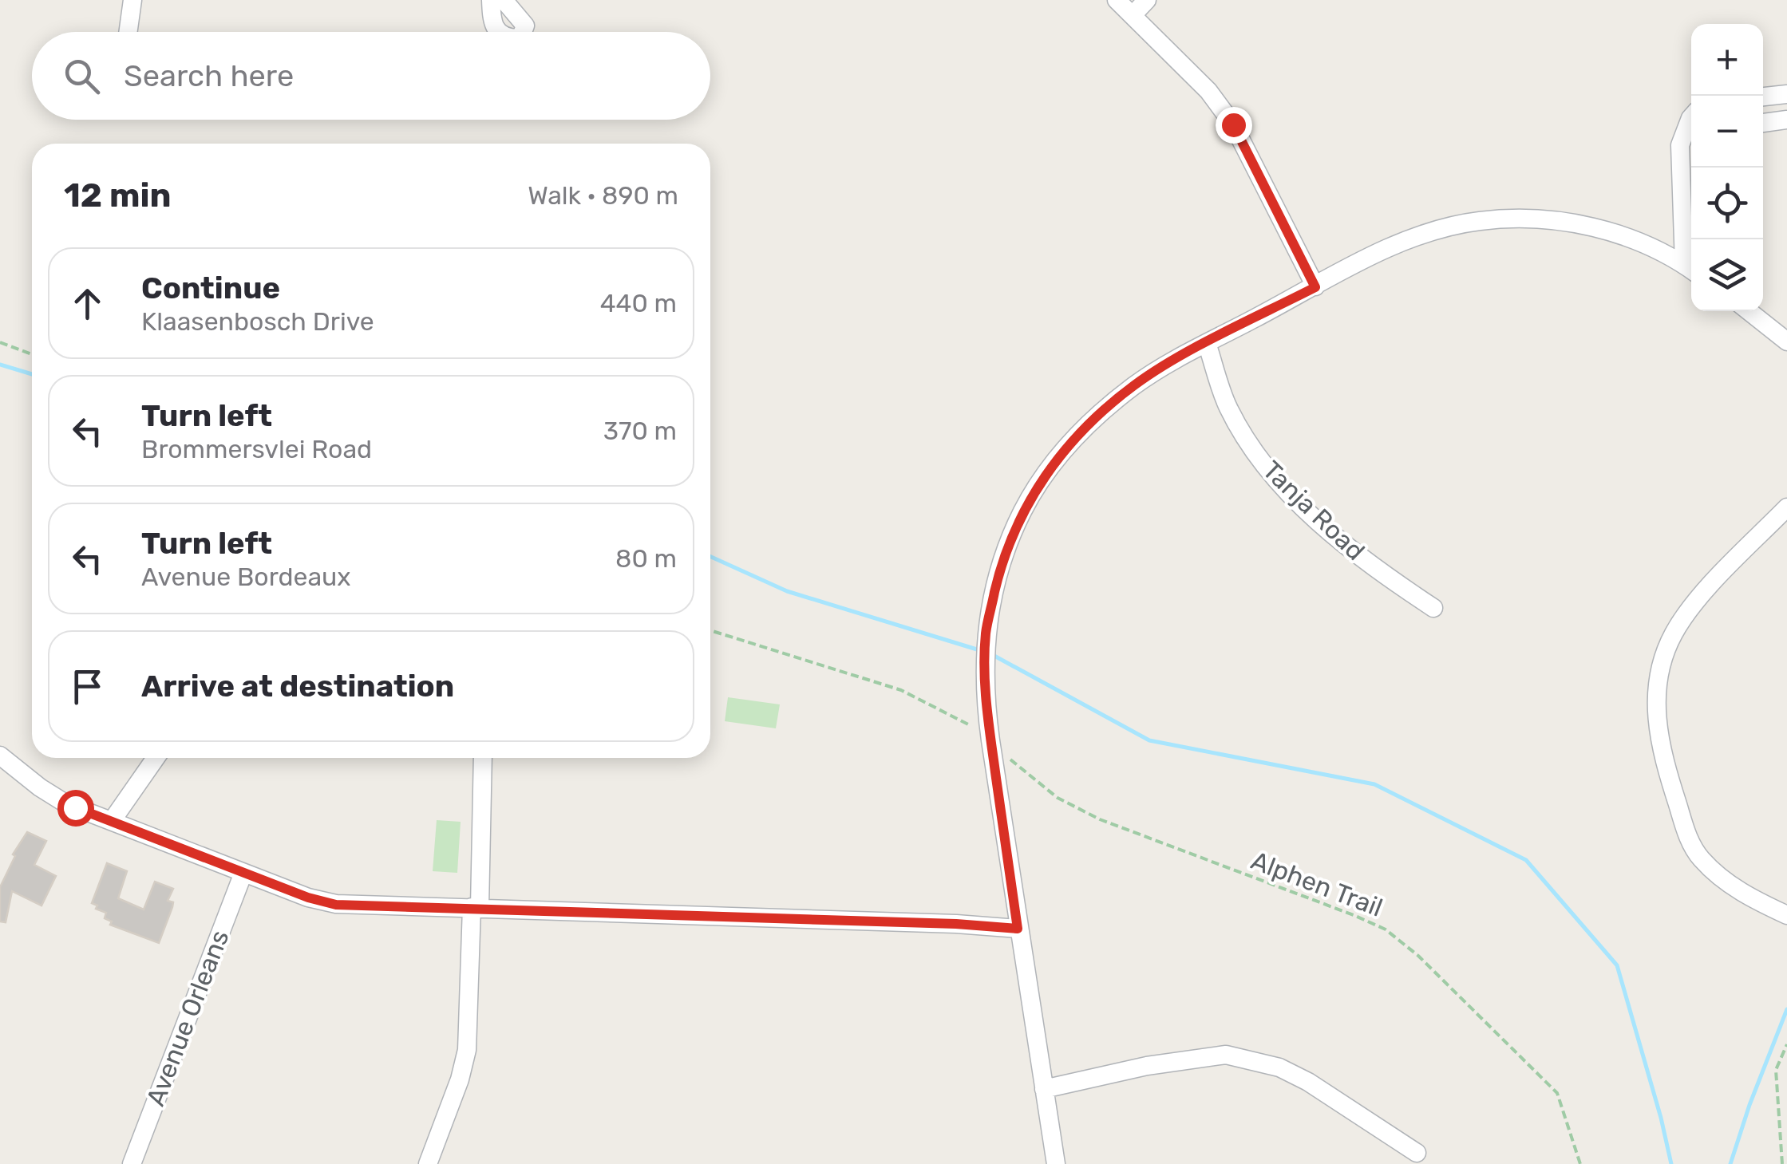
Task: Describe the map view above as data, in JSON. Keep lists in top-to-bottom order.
{
  "streets": {
    "street": ["Tanja Road", "Avenue Orleans"],
    "path": ["Alphen Trail"]
  },
  "page": {
    "map_buttons": ["+", "−"],
    "search": "Search here",
    "heading": ["12 min", "Walk · 890 m"],
    "list": [
      ["Continue", "Klaasenbosch Drive", "440 m"],
      ["Turn left", "Brommersvlei Road", "370 m"],
      ["Turn left", "Avenue Bordeaux", "80 m"],
      "Arrive at destination"
    ]
  }
}
